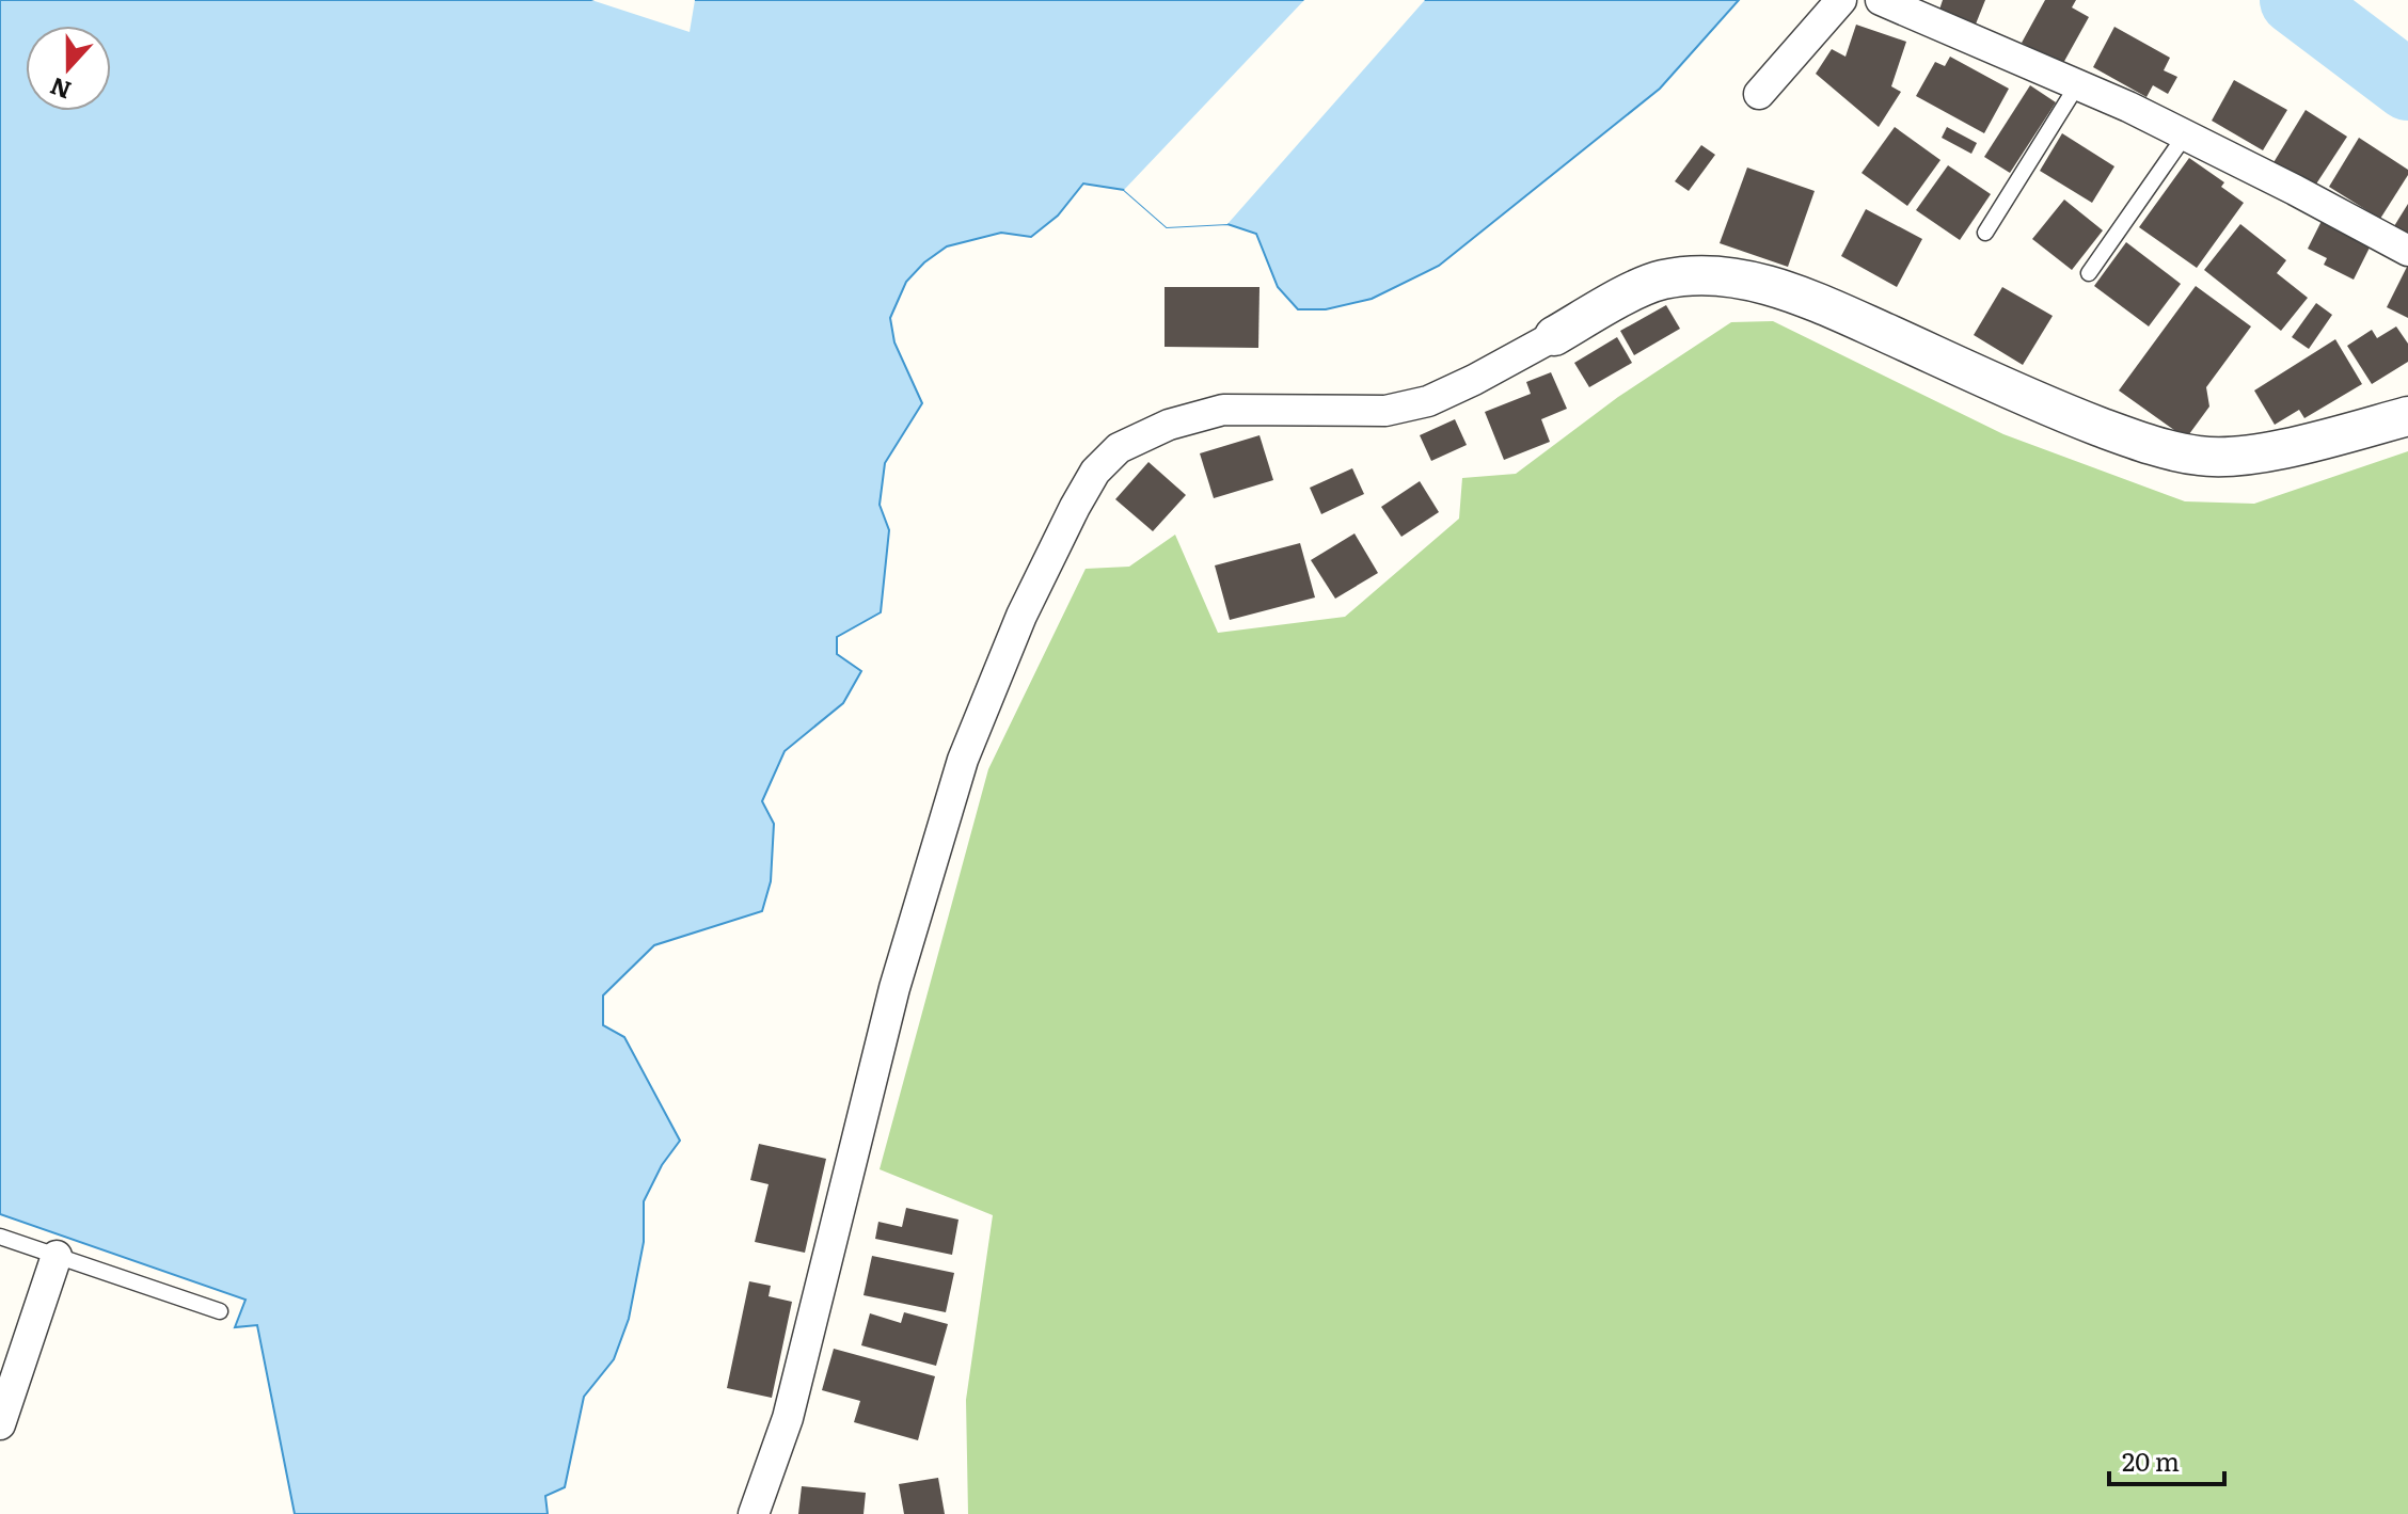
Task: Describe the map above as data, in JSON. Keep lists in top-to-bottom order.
{
  "scale_bar": "20 m",
  "north": "bottom"
}
